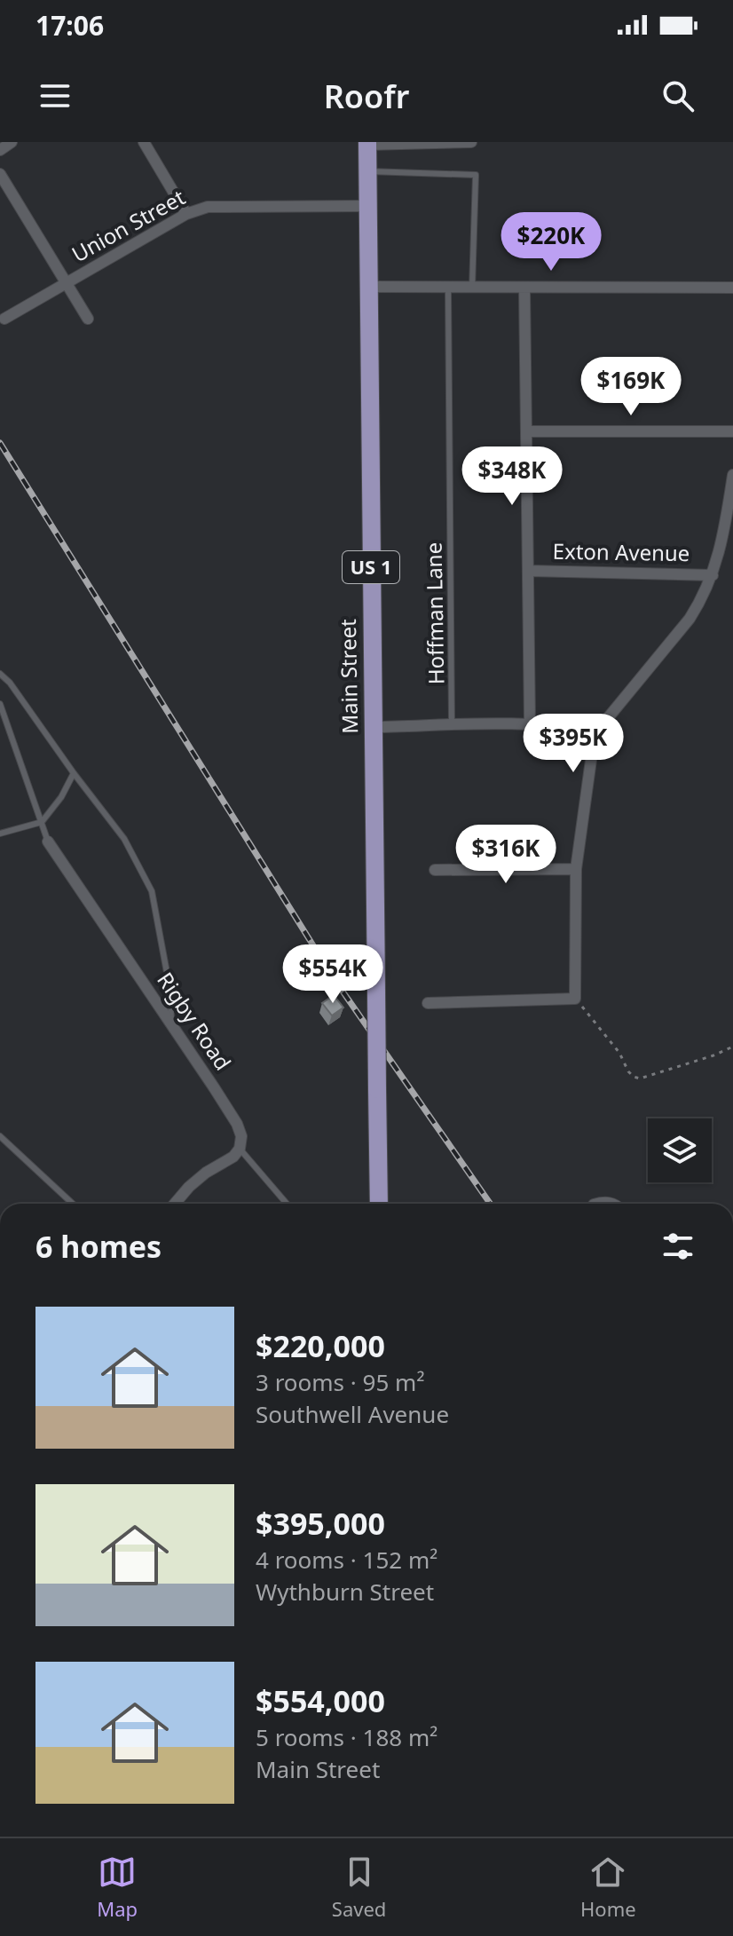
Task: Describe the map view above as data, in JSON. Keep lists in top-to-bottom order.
{
  "streets": {
    "main road": ["US 1", "Main Street"],
    "street": ["Union Street", "Exton Avenue", "Rigby Road"],
    "lane": ["Hoffman Lane"]
  },
  "crossings": [
    ["Union Street", "Main Street"]
  ],
  "page": {
    "status": "17:06",
    "header": "Roofr",
    "price": [
      "$220K",
      "$169K",
      "$348K",
      "$395K",
      "$316K",
      "$554K"
    ],
    "heading": "6 homes",
    "list": [
      {
        "name": "$220,000",
        "note": "3 rooms · 95 m² · Southwell Avenue"
      },
      {
        "name": "$395,000",
        "note": "4 rooms · 152 m² · Wythburn Street"
      },
      {
        "name": "$554,000",
        "note": "5 rooms · 188 m² · Main Street"
      }
    ],
    "tabs": ["Map", "Saved", "Home"]
  }
}
